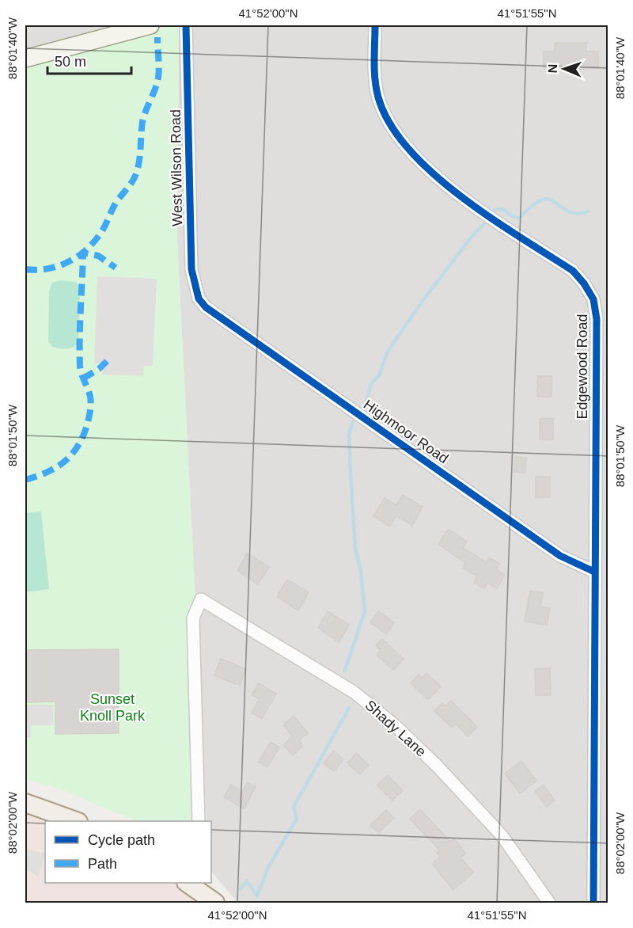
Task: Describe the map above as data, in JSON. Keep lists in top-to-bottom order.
{
  "streets": {
    "street": [
      "West Wilson Road",
      "Edgewood Road",
      "Highmoor Road",
      "Shady Lane"
    ]
  },
  "crossings": [
    ["West Wilson Road", "Highmoor Road"],
    ["Edgewood Road", "Highmoor Road"]
  ],
  "parks": ["Sunset Knoll Park"],
  "legend": ["Cycle path", "Path"],
  "scale_bar": "50 m",
  "north": "left",
  "coordinates": [
    "41°52'00\"N",
    "41°51'55\"N",
    "88°01'40\"W",
    "88°01'50\"W",
    "88°02'00\"W"
  ]
}
